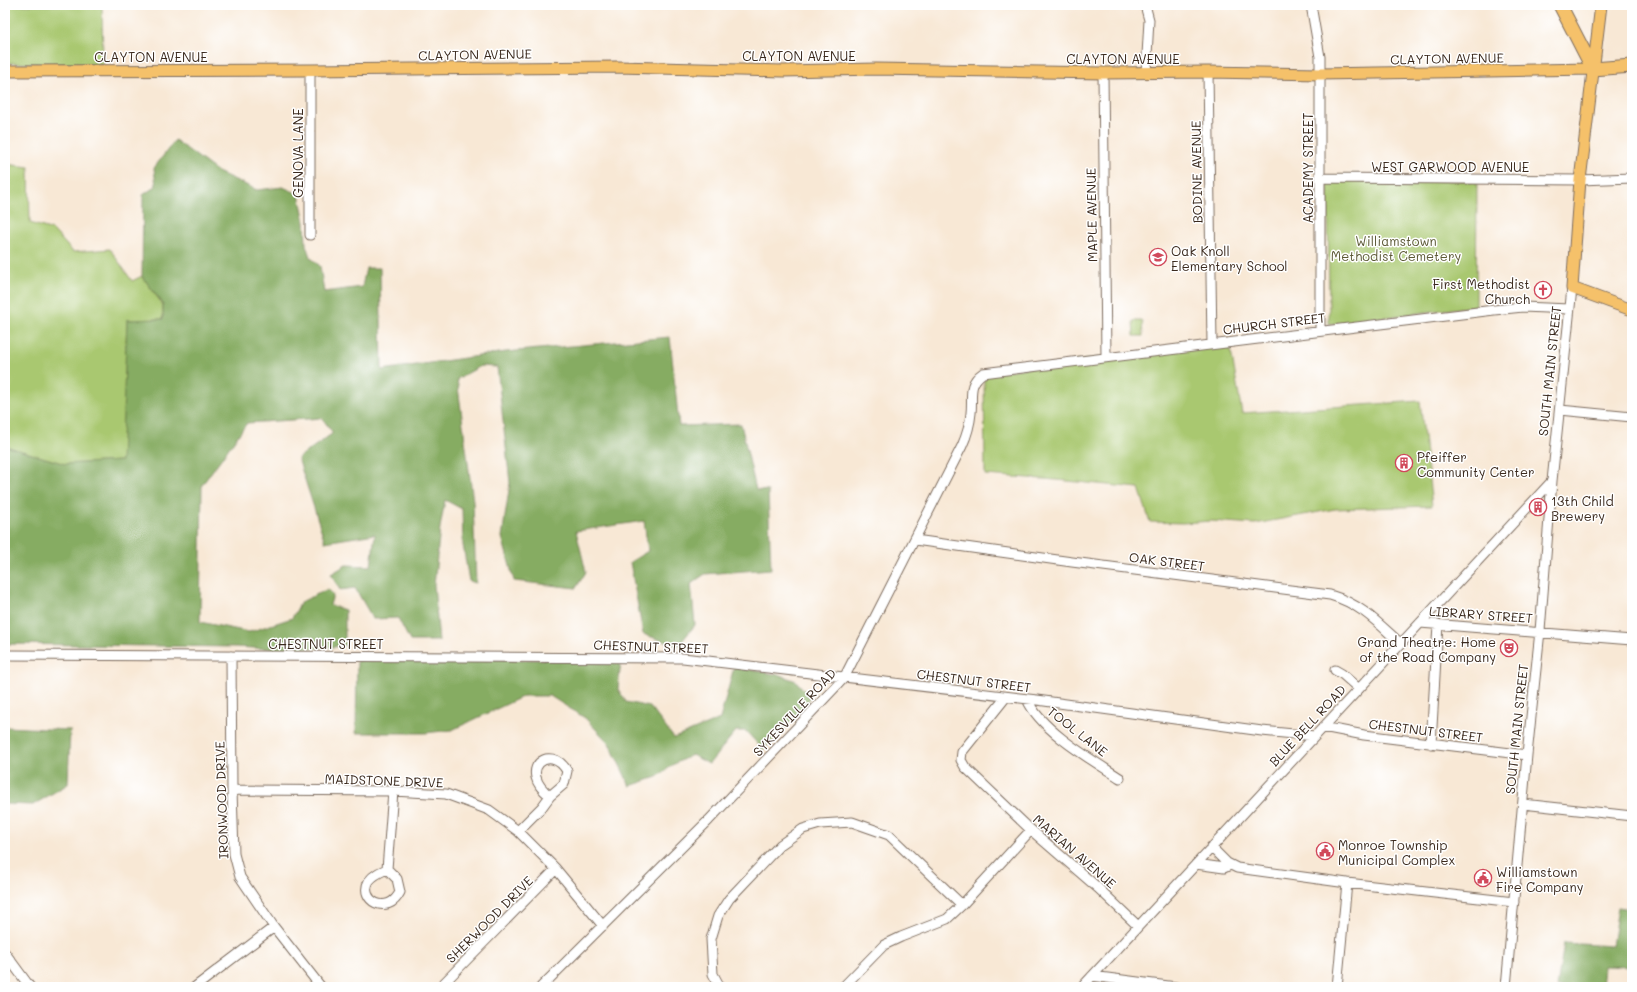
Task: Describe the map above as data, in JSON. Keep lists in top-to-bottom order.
{
  "streets": {
    "main road": ["CLAYTON AVENUE", "SOUTH MAIN STREET"],
    "street": [
      "GENOVA LANE",
      "WEST GARWOOD AVENUE",
      "ACADEMY STREET",
      "BODINE AVENUE",
      "MAPLE AVENUE",
      "CHURCH STREET",
      "OAK STREET",
      "LIBRARY STREET",
      "CHESTNUT STREET",
      "SYKESVILLE ROAD",
      "BLUE BELL ROAD",
      "TOOL LANE",
      "MAIDSTONE DRIVE",
      "IRONWOOD DRIVE",
      "MARIAN AVENUE",
      "SHERWOOD DRIVE"
    ]
  },
  "crossings": [
    ["CLAYTON AVENUE", "GENOVA LANE"],
    ["CLAYTON AVENUE", "ACADEMY STREET"],
    ["CLAYTON AVENUE", "BODINE AVENUE"],
    ["CLAYTON AVENUE", "MAPLE AVENUE"],
    ["CLAYTON AVENUE", "SOUTH MAIN STREET"],
    ["WEST GARWOOD AVENUE", "ACADEMY STREET"],
    ["WEST GARWOOD AVENUE", "SOUTH MAIN STREET"],
    ["ACADEMY STREET", "CHURCH STREET"],
    ["BODINE AVENUE", "CHURCH STREET"],
    ["MAPLE AVENUE", "CHURCH STREET"],
    ["CHURCH STREET", "SOUTH MAIN STREET"],
    ["CHURCH STREET", "SYKESVILLE ROAD"],
    ["SOUTH MAIN STREET", "LIBRARY STREET"],
    ["SOUTH MAIN STREET", "CHESTNUT STREET"],
    ["SOUTH MAIN STREET", "BLUE BELL ROAD"],
    ["OAK STREET", "SYKESVILLE ROAD"],
    ["OAK STREET", "BLUE BELL ROAD"],
    ["LIBRARY STREET", "BLUE BELL ROAD"],
    ["CHESTNUT STREET", "SYKESVILLE ROAD"],
    ["CHESTNUT STREET", "BLUE BELL ROAD"],
    ["CHESTNUT STREET", "TOOL LANE"],
    ["CHESTNUT STREET", "IRONWOOD DRIVE"],
    ["CHESTNUT STREET", "MARIAN AVENUE"],
    ["SYKESVILLE ROAD", "MAIDSTONE DRIVE"],
    ["BLUE BELL ROAD", "MARIAN AVENUE"],
    ["MAIDSTONE DRIVE", "IRONWOOD DRIVE"],
    ["MAIDSTONE DRIVE", "SHERWOOD DRIVE"]
  ],
  "parks": ["Williamstown Methodist Cemetery"],
  "places": {
    "school or university": ["Oak Knoll Elementary School"],
    "church": ["First Methodist Church"],
    "building": ["Pfeiffer Community Center", "13th Child Brewery"],
    "theatre": ["Grand Theatre: Home of the Road Company"],
    "public building": ["Monroe Township Municipal Complex", "Williamstown Fire Company"]
  }
}
